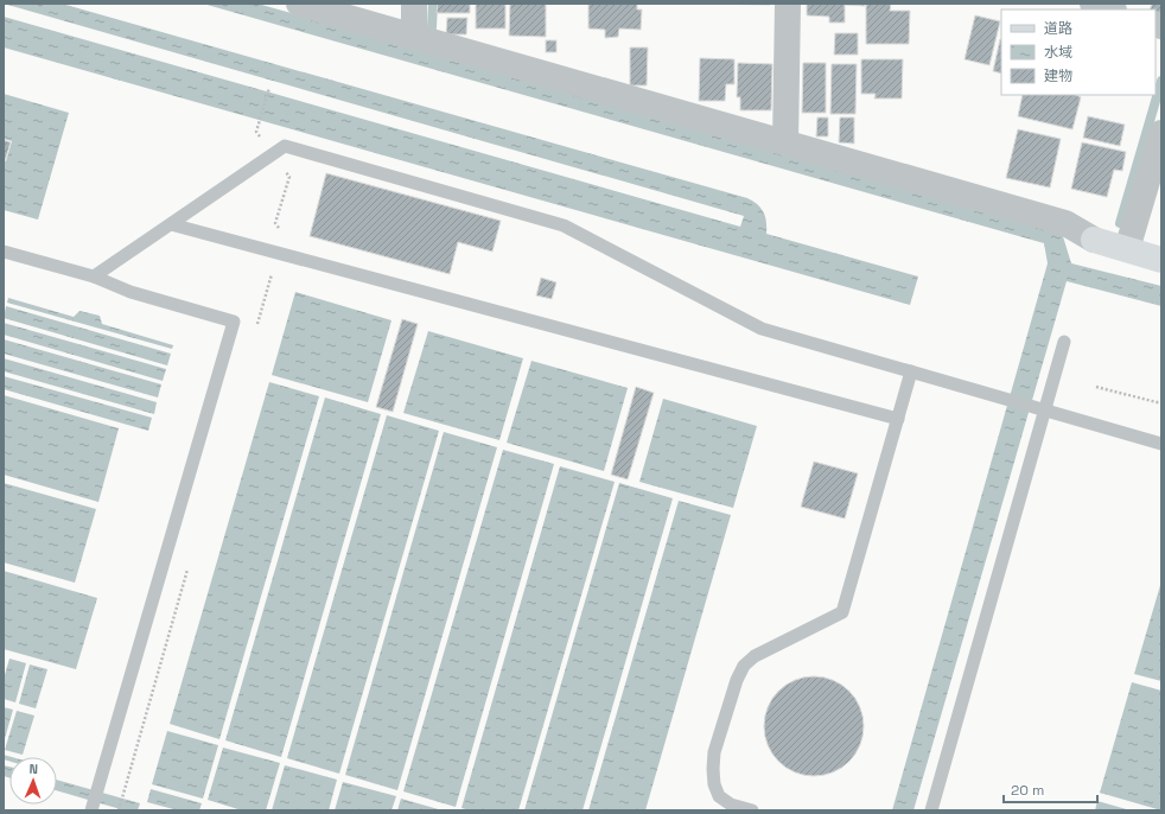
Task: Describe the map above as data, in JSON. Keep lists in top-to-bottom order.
{
  "legend": ["道路", "水域", "建物"],
  "scale_bar": "20 m",
  "north": "top"
}
